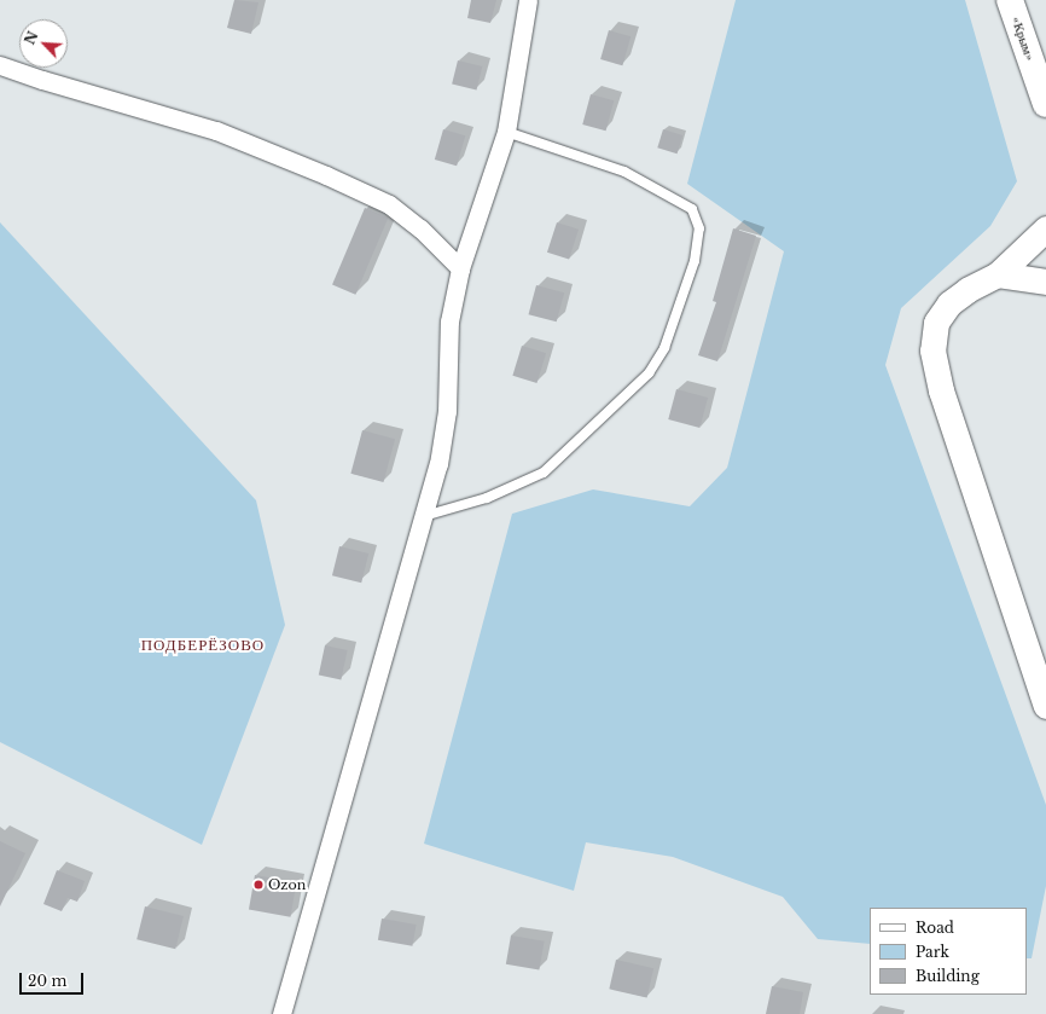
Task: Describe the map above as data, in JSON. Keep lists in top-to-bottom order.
{
  "streets": {
    "highway": ["«Крым»"]
  },
  "districts": ["ПОДБЕРЁЗОВО"],
  "places": ["Ozon"],
  "legend": ["Road", "Park", "Building"],
  "scale_bar": "20 m",
  "north": "top left"
}
